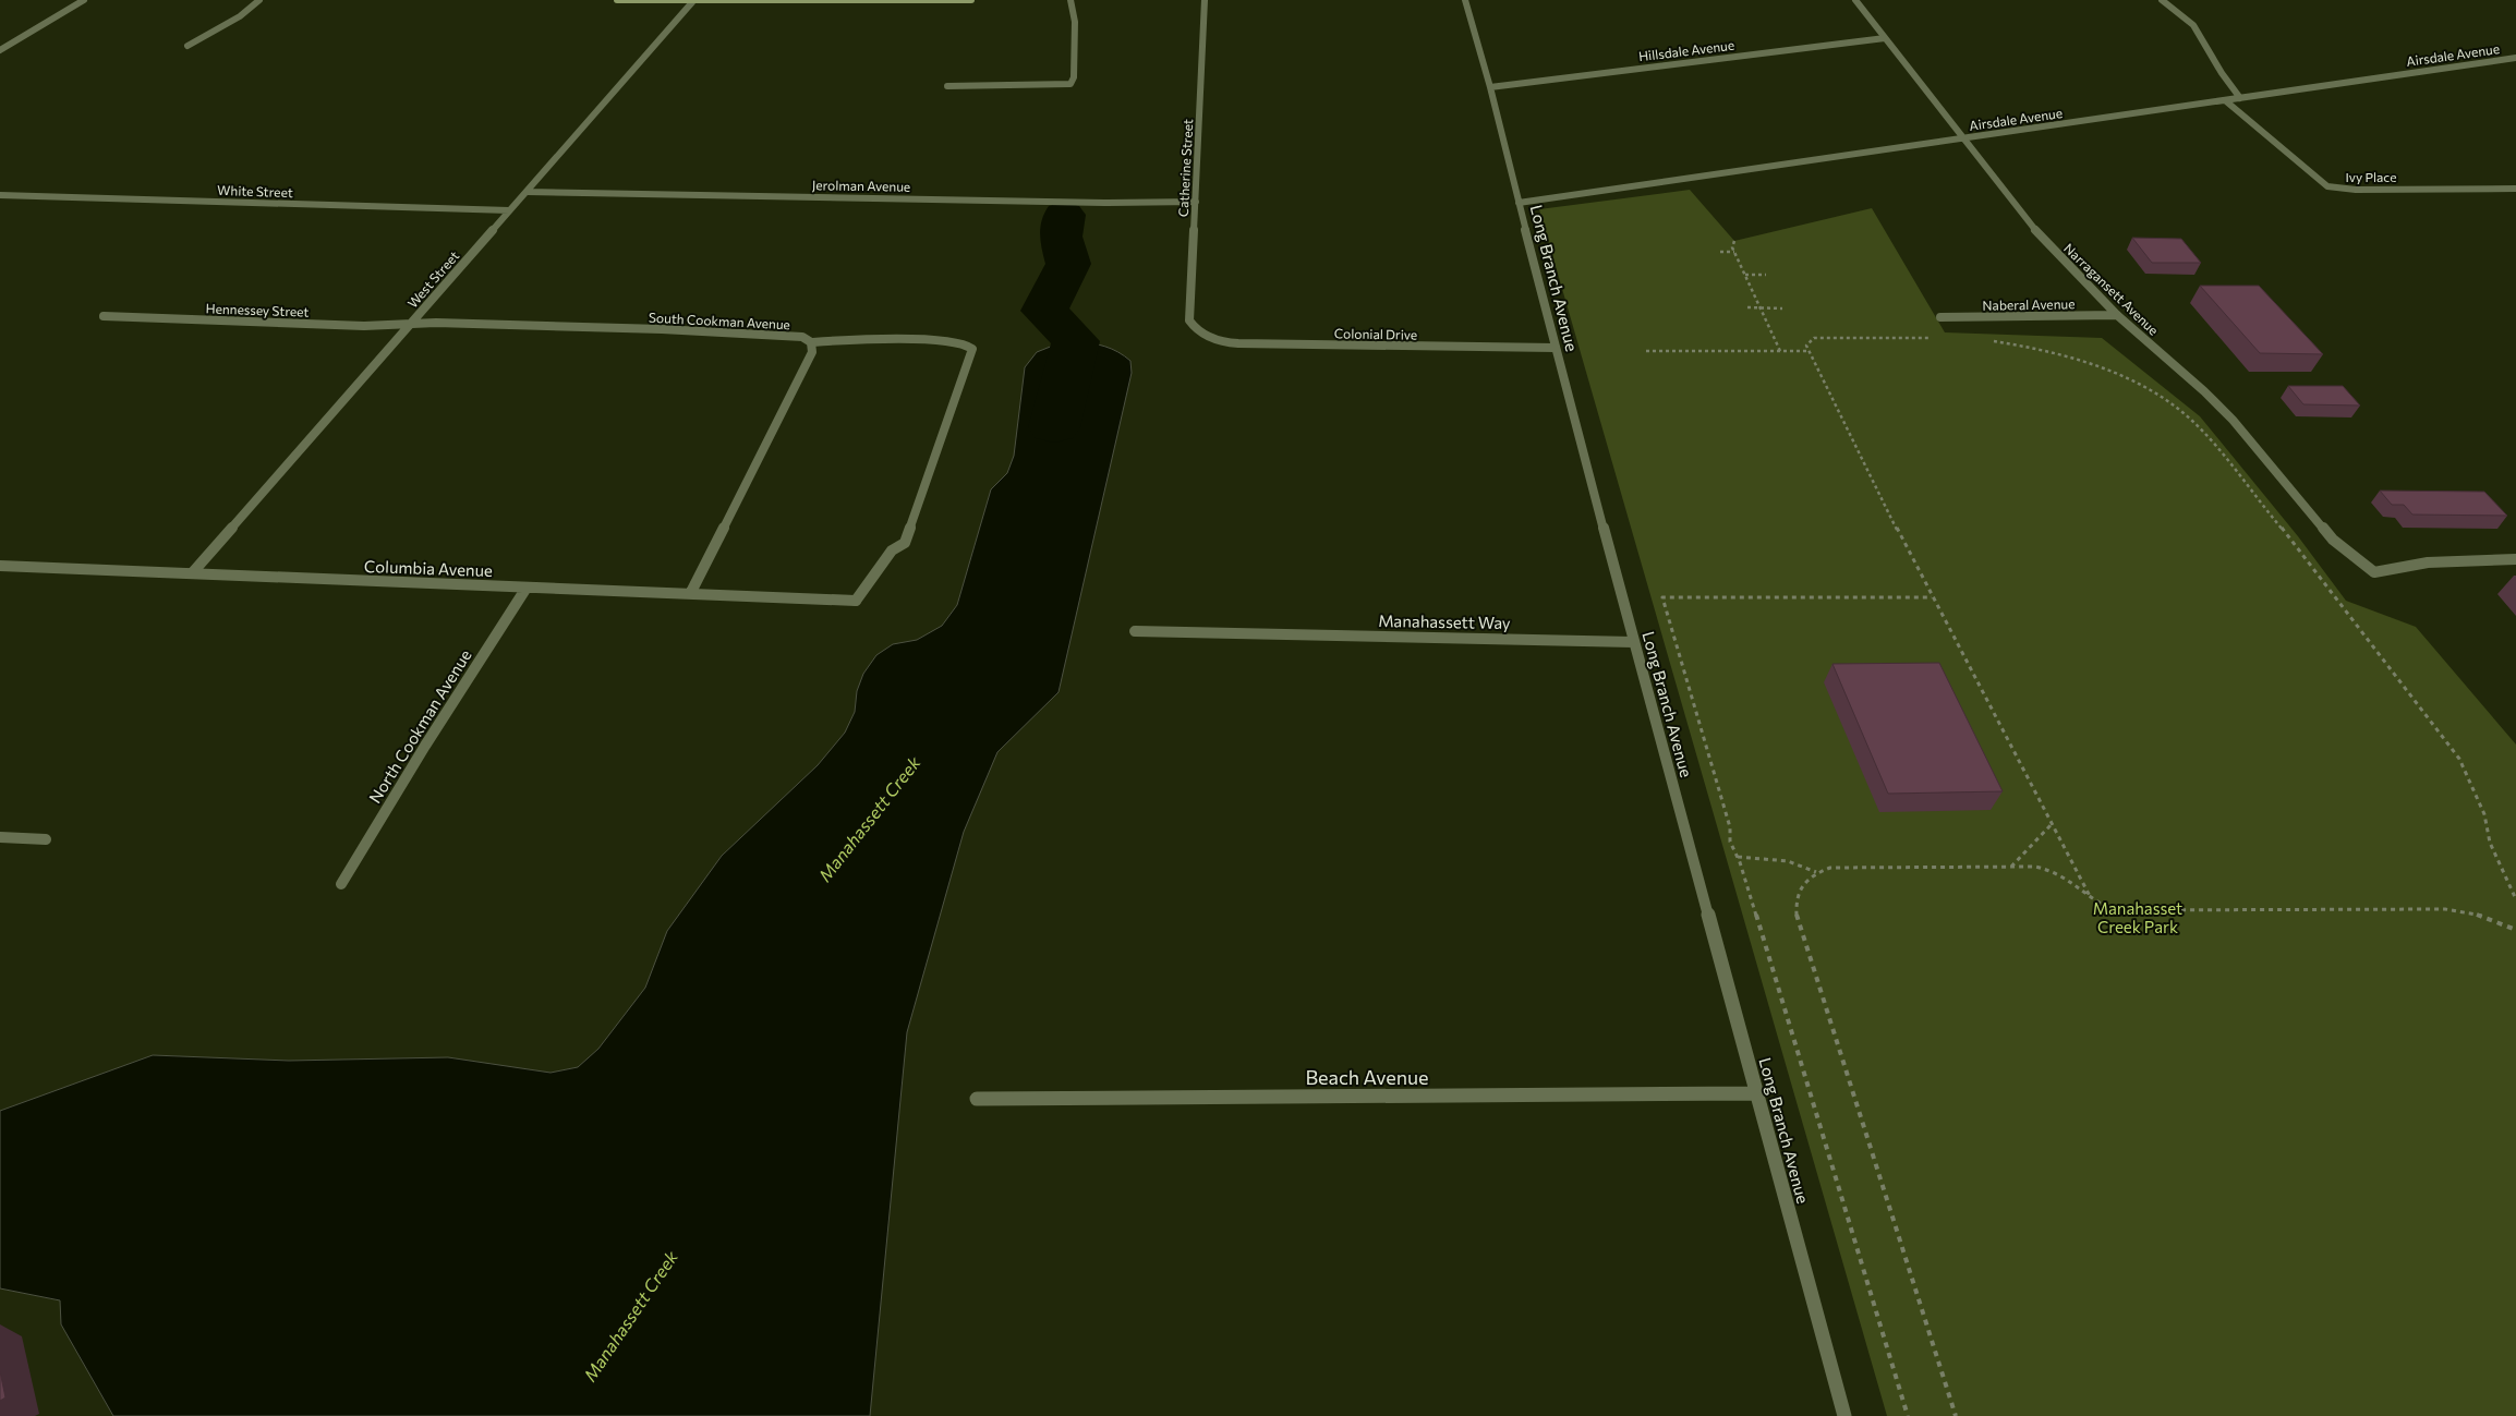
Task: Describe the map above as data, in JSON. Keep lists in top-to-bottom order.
{
  "streets": {
    "street": [
      "Hillsdale Avenue",
      "Airsdale Avenue",
      "Catherine Street",
      "Ivy Place",
      "Jerolman Avenue",
      "White Street",
      "Long Branch Avenue",
      "West Street",
      "Narragansett Avenue",
      "Naberal Avenue",
      "Hennessey Street",
      "South Cookman Avenue",
      "Colonial Drive",
      "Columbia Avenue",
      "Manahassett Way",
      "North Cookman Avenue",
      "Beach Avenue"
    ]
  },
  "crossings": [
    ["Hillsdale Avenue", "Long Branch Avenue"],
    ["Hillsdale Avenue", "Narragansett Avenue"],
    ["Airsdale Avenue", "Ivy Place"],
    ["Airsdale Avenue", "Long Branch Avenue"],
    ["Airsdale Avenue", "Narragansett Avenue"],
    ["Catherine Street", "Jerolman Avenue"],
    ["Catherine Street", "Colonial Drive"],
    ["Jerolman Avenue", "West Street"],
    ["White Street", "West Street"],
    ["Long Branch Avenue", "Colonial Drive"],
    ["Long Branch Avenue", "Manahassett Way"],
    ["Long Branch Avenue", "Beach Avenue"],
    ["West Street", "Hennessey Street"],
    ["West Street", "South Cookman Avenue"],
    ["West Street", "Columbia Avenue"],
    ["Narragansett Avenue", "Naberal Avenue"],
    ["Hennessey Street", "South Cookman Avenue"],
    ["South Cookman Avenue", "Columbia Avenue"],
    ["Columbia Avenue", "North Cookman Avenue"]
  ],
  "water": ["Manahassett Creek"],
  "parks": ["Manahasset Creek Park"]
}
